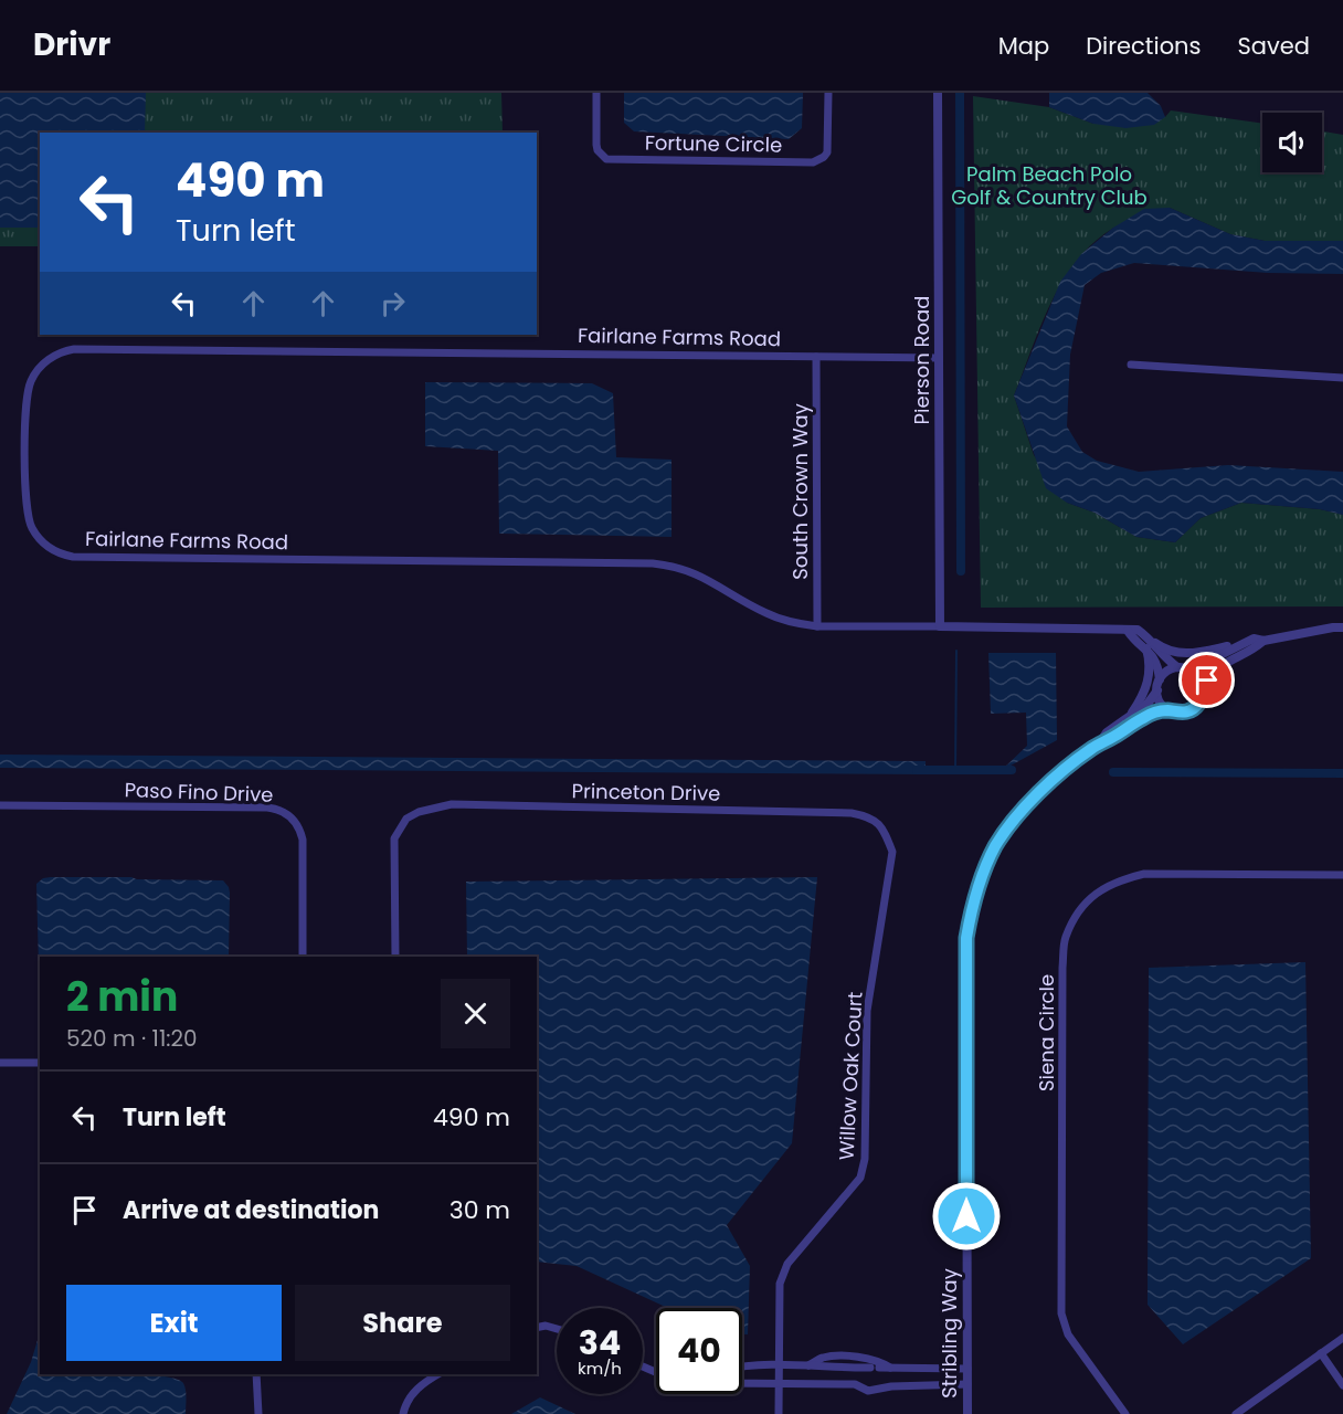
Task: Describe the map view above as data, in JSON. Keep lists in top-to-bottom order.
{
  "streets": {
    "street": [
      "Fortune Circle",
      "Fairlane Farms Road",
      "Pierson Road",
      "South Crown Way",
      "Paso Fino Drive",
      "Princeton Drive",
      "Siena Circle",
      "Willow Oak Court",
      "Stribling Way"
    ]
  },
  "crossings": [
    ["Fairlane Farms Road", "Pierson Road"],
    ["Fairlane Farms Road", "South Crown Way"],
    ["Fairlane Farms Road", "Stribling Way"],
    ["Princeton Drive", "Willow Oak Court"]
  ],
  "parks": ["Palm Beach Polo Golf & Country Club"],
  "page": {
    "header": "Drivr",
    "nav": ["Map", "Directions", "Saved"],
    "turn": ["490 m", "Turn left"],
    "heading": ["2 min", "520 m · 11:20"],
    "list": [
      {
        "name": "Turn left",
        "value": "490 m"
      },
      {
        "name": "Arrive at destination",
        "value": "30 m"
      }
    ],
    "buttons": ["Exit", "Share"],
    "speed": "34 km/h",
    "limit": "40"
  }
}
